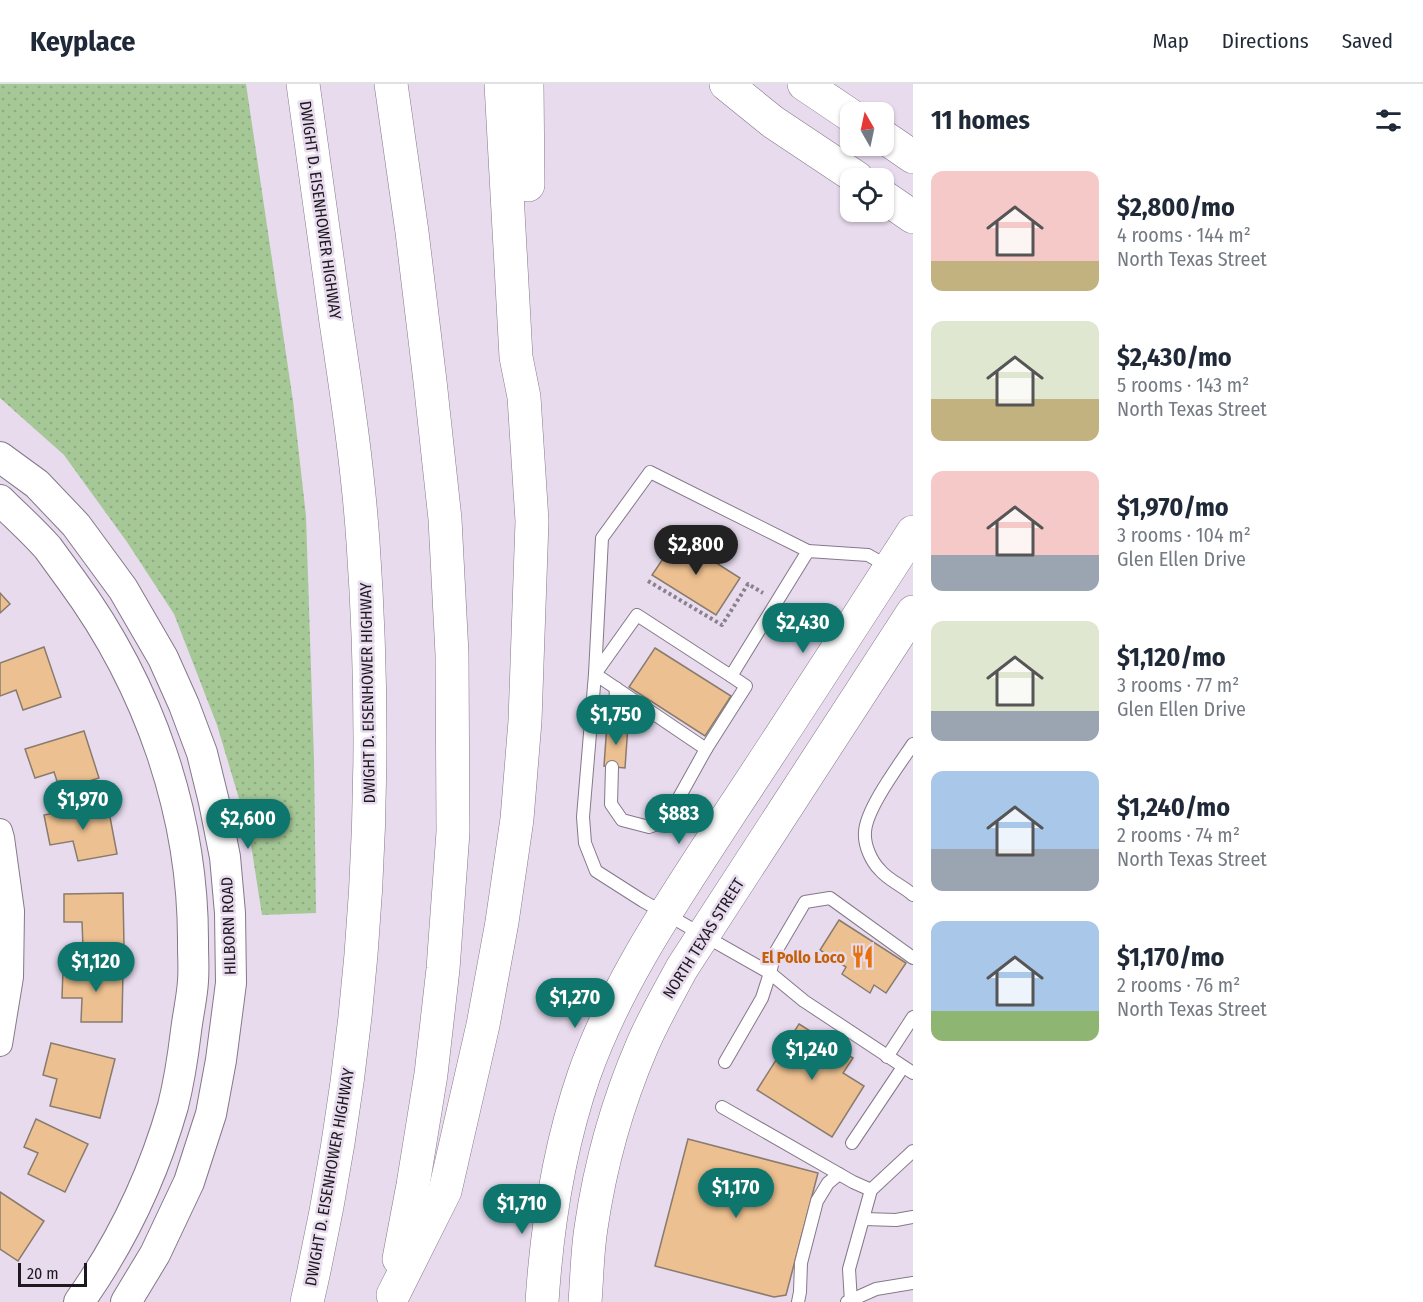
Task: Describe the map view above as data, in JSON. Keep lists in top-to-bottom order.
{
  "streets": {
    "main road": ["DWIGHT D. EISENHOWER HIGHWAY", "NORTH TEXAS STREET"],
    "street": ["HILBORN ROAD"]
  },
  "places": {
    "restaurant": ["El Pollo Loco"]
  },
  "scale_bar": "20 m",
  "north": "top",
  "page": {
    "header": "Keyplace",
    "nav": ["Map", "Directions", "Saved"],
    "heading": "11 homes",
    "list": [
      {
        "name": "$2,800/mo",
        "note": "4 rooms · 144 m² · North Texas Street"
      },
      {
        "name": "$2,430/mo",
        "note": "5 rooms · 143 m² · North Texas Street"
      },
      {
        "name": "$1,970/mo",
        "note": "3 rooms · 104 m² · Glen Ellen Drive"
      },
      {
        "name": "$1,120/mo",
        "note": "3 rooms · 77 m² · Glen Ellen Drive"
      },
      {
        "name": "$1,240/mo",
        "note": "2 rooms · 74 m² · North Texas Street"
      },
      {
        "name": "$1,170/mo",
        "note": "2 rooms · 76 m² · North Texas Street"
      }
    ],
    "price": [
      "$2,800",
      "$2,430",
      "$1,750",
      "$1,970",
      "$883",
      "$2,600",
      "$1,120",
      "$1,270",
      "$1,240",
      "$1,170",
      "$1,710"
    ],
    "scale": "20 m"
  }
}
